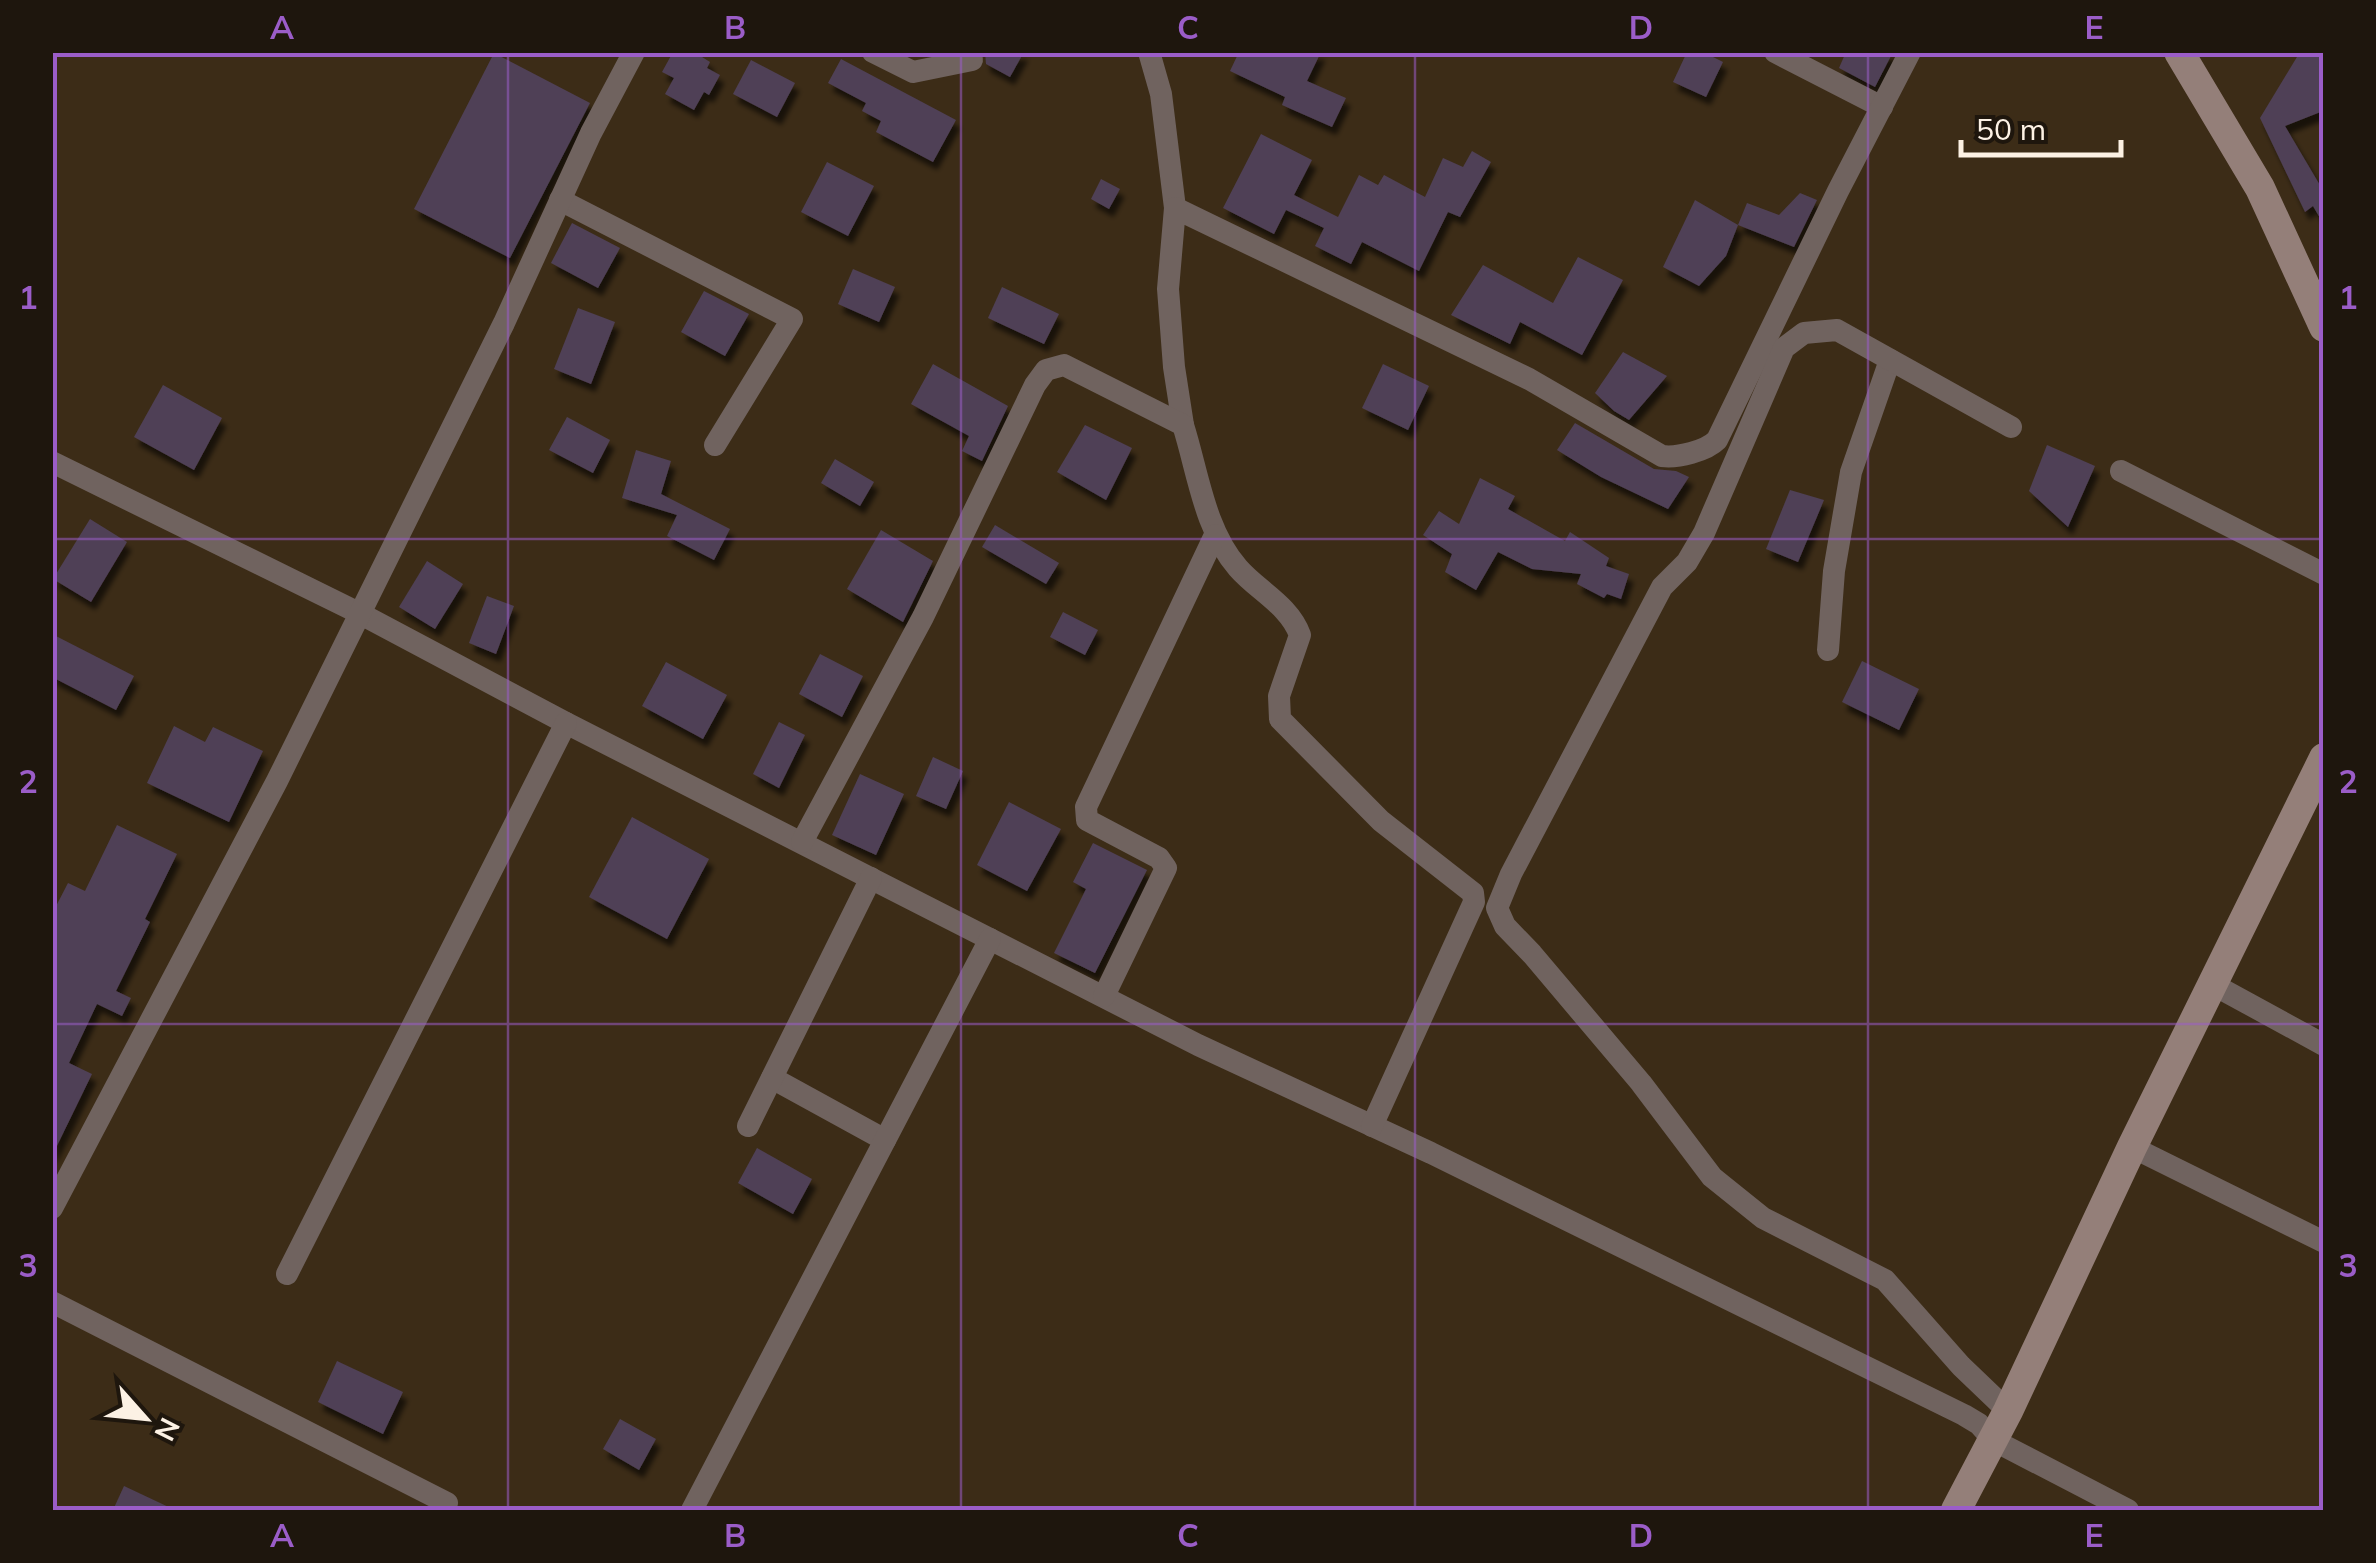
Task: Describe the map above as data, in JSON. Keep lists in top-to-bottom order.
{
  "scale_bar": "50 m",
  "north": "bottom right",
  "grid": {
    "columns": [
      "A",
      "B",
      "C",
      "D",
      "E"
    ],
    "rows": ["1", "2", "3"]
  }
}
